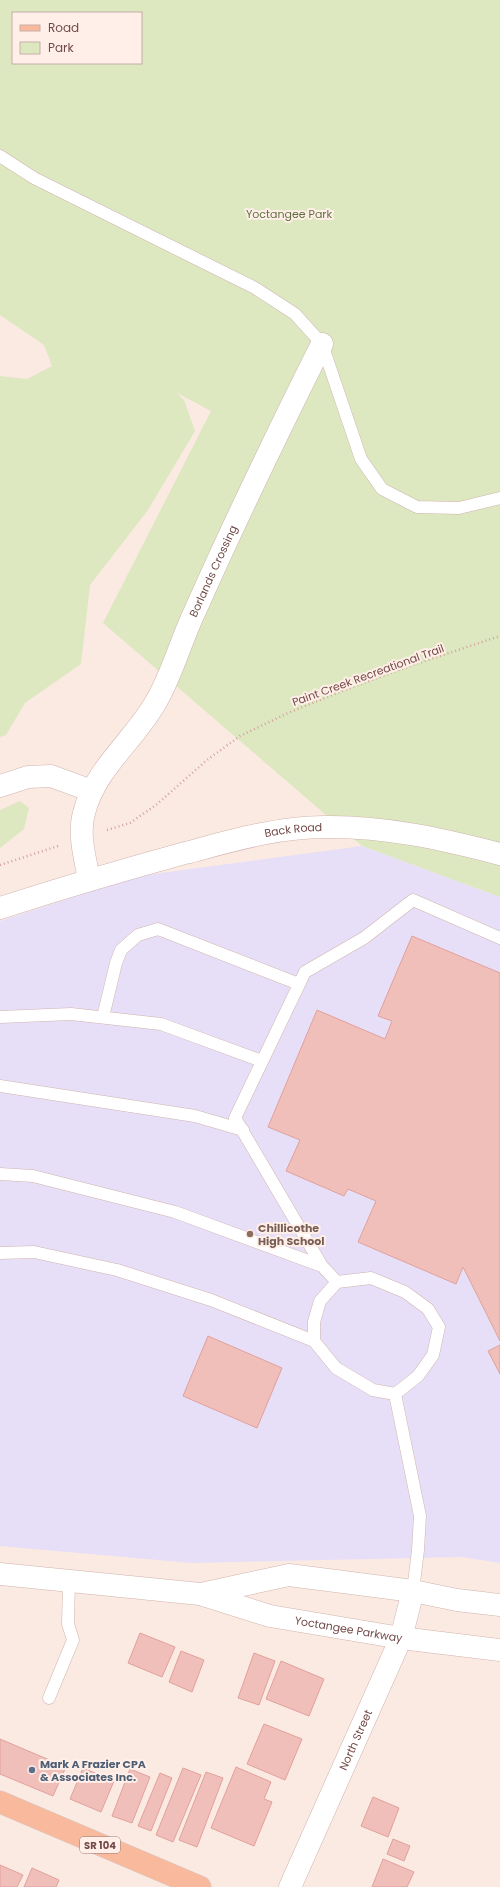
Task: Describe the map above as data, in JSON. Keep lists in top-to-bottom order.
{
  "streets": {
    "main road": ["SR 104"],
    "street": [
      "Borlands Crossing",
      "Back Road",
      "Yoctangee Parkway",
      "North Street"
    ],
    "path": ["Paint Creek Recreational Trail"]
  },
  "crossings": [
    ["Borlands Crossing", "Back Road"],
    ["Yoctangee Parkway", "North Street"]
  ],
  "parks": ["Yoctangee Park"],
  "places": ["Chillicothe High School", "Mark A Frazier CPA & Associates Inc."],
  "legend": ["Road", "Park"]
}
